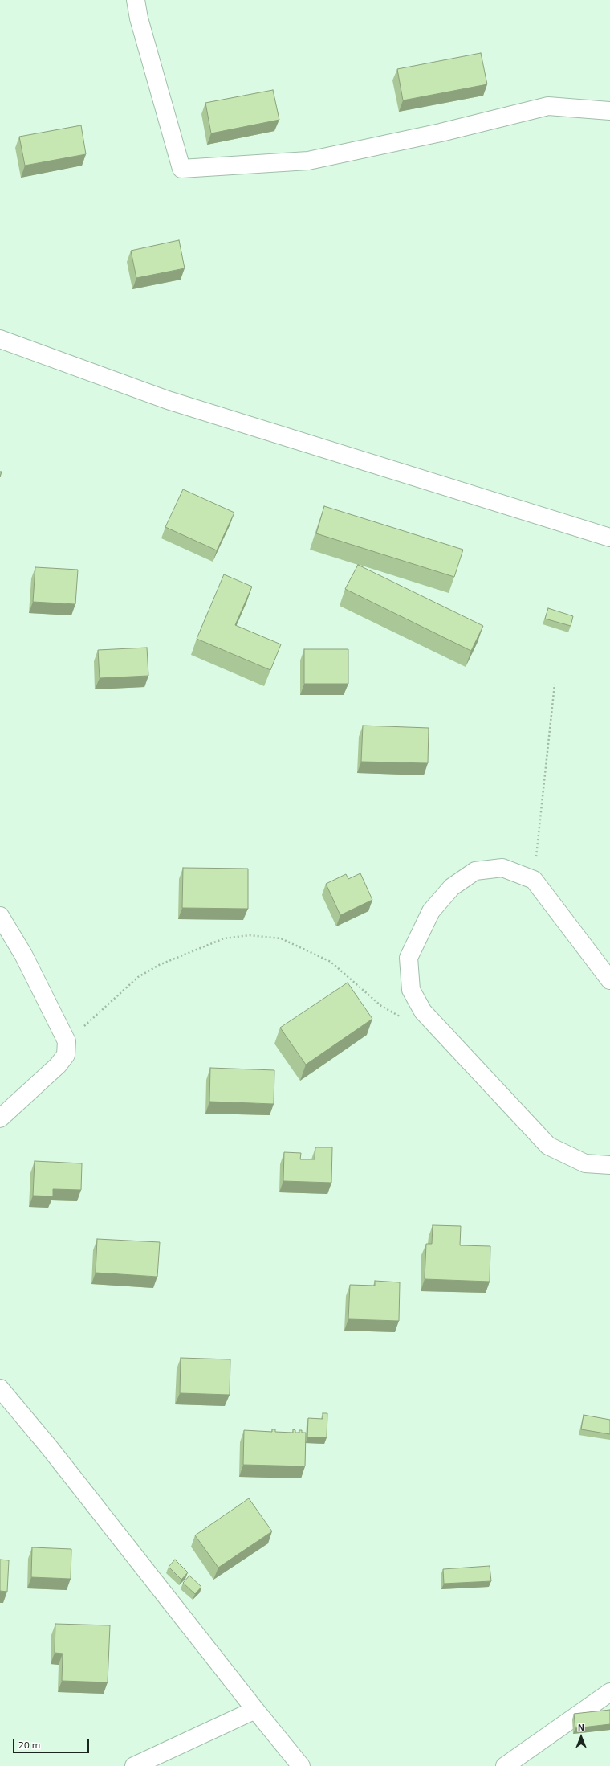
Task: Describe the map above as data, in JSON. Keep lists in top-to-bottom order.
{
  "scale_bar": "20 m",
  "north": "top"
}
